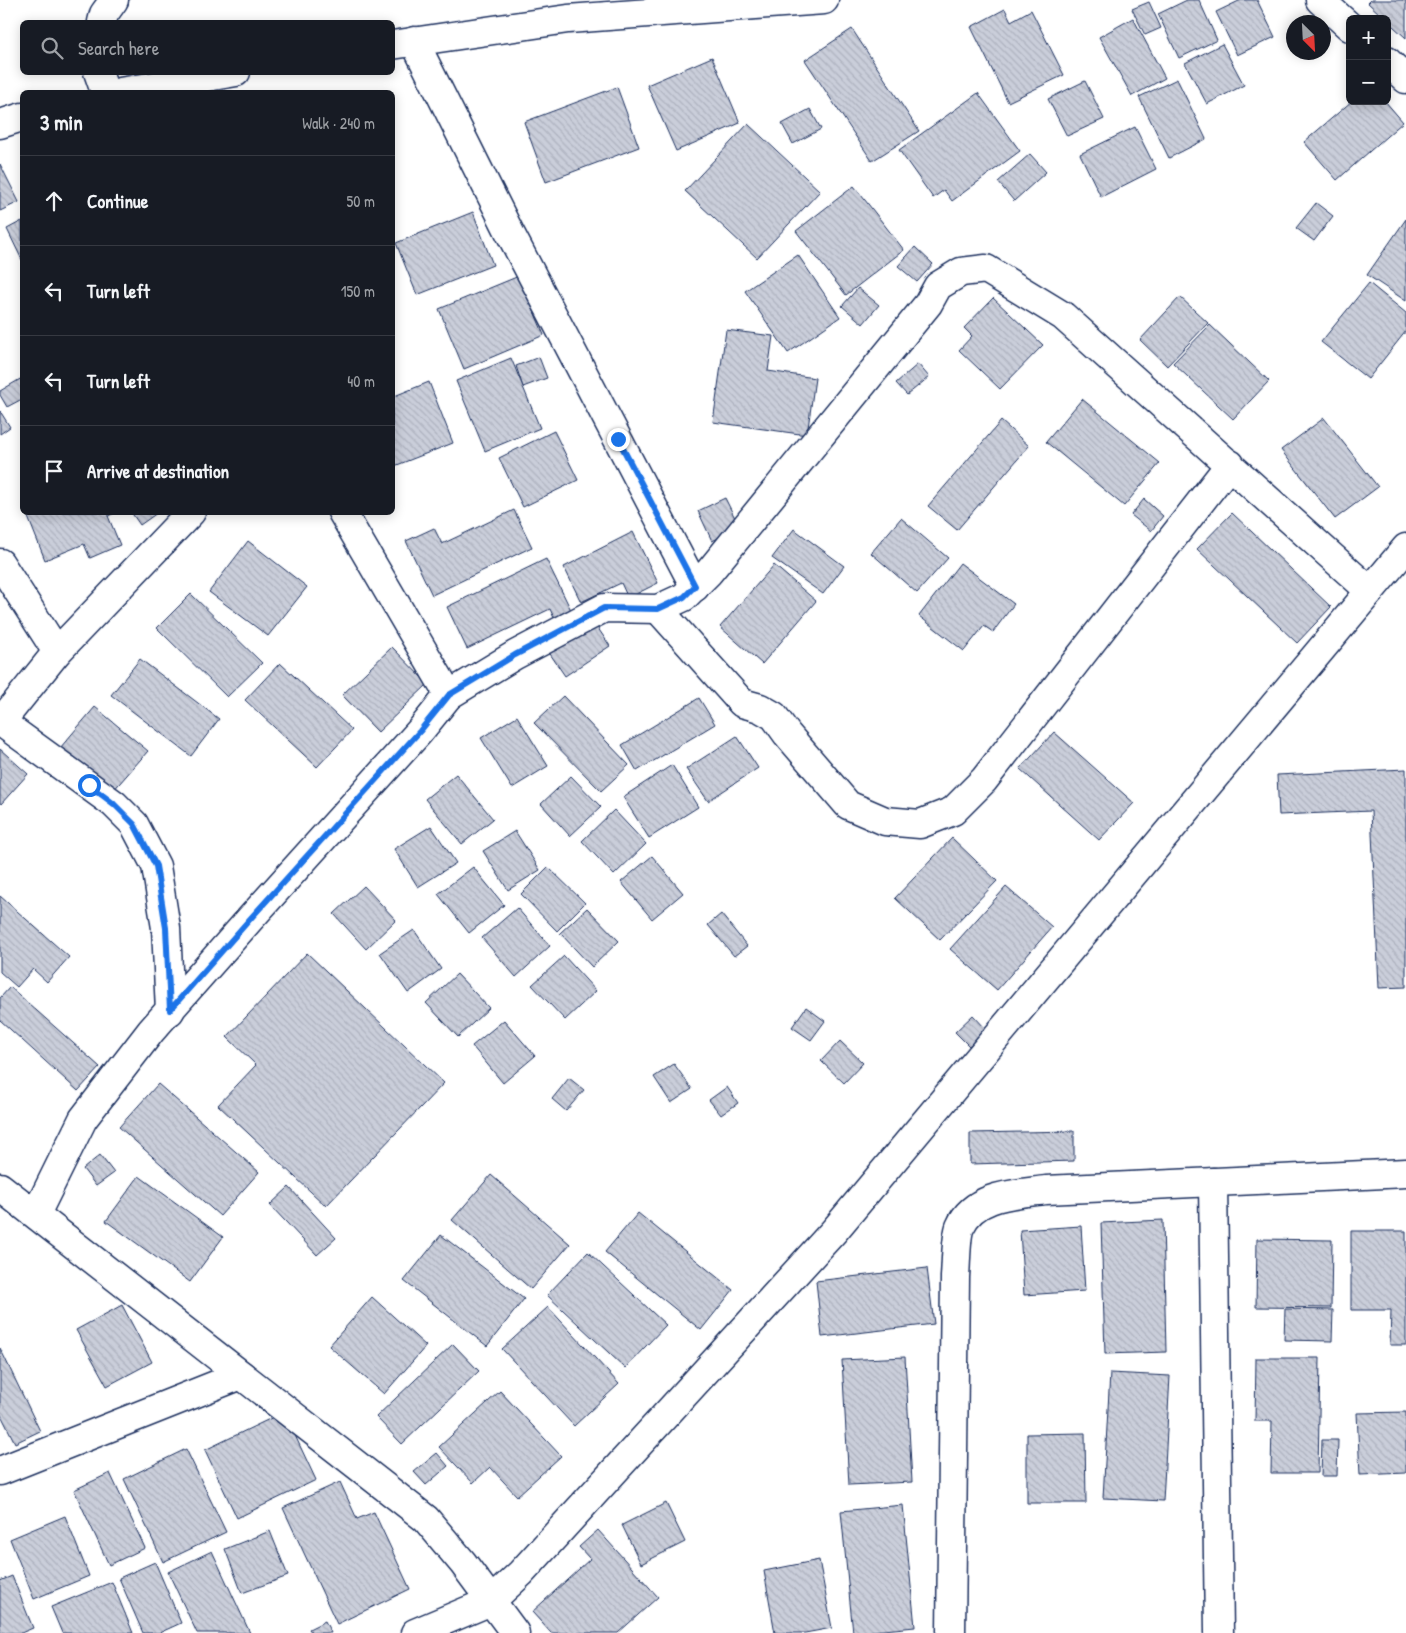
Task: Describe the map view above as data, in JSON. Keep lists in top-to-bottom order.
{
  "north": "bottom right",
  "page": {
    "map_buttons": ["+", "−"],
    "search": "Search here",
    "heading": ["3 min", "Walk · 240 m"],
    "list": [
      ["Continue", "50 m"],
      ["Turn left", "150 m"],
      ["Turn left", "40 m"],
      "Arrive at destination"
    ]
  }
}
